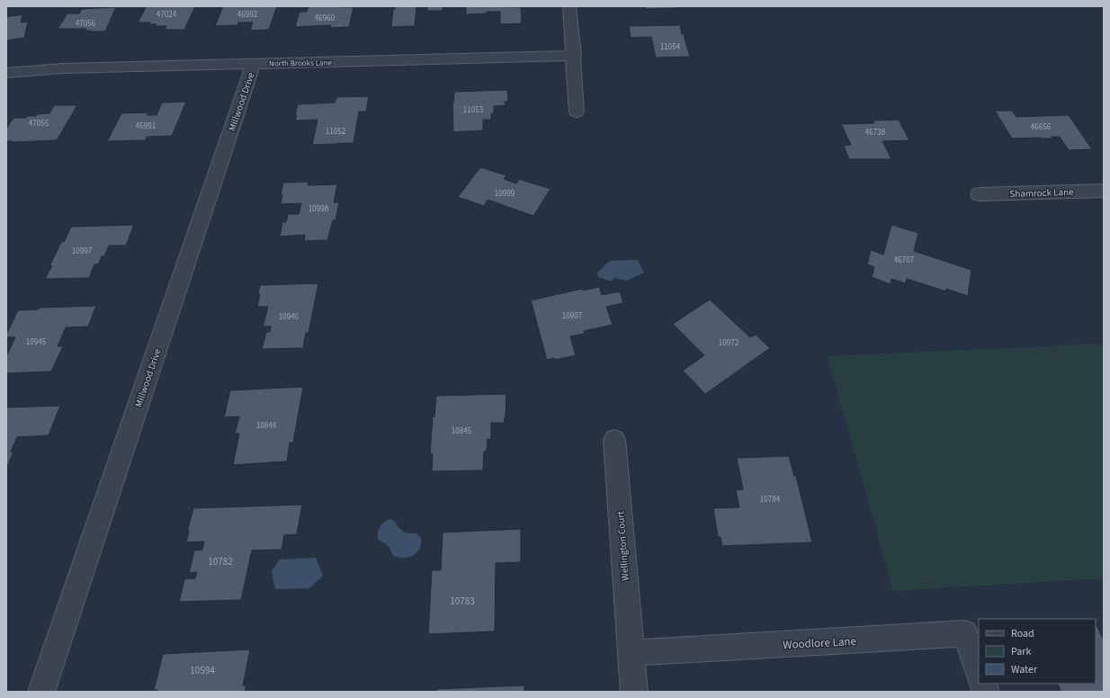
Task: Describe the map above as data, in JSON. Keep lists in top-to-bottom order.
{
  "streets": {
    "street": [
      "North Brooks Lane",
      "Millwood Drive",
      "Shamrock Lane",
      "Wellington Court",
      "Woodlore Lane"
    ]
  },
  "crossings": [
    ["North Brooks Lane", "Millwood Drive"],
    ["Wellington Court", "Woodlore Lane"]
  ],
  "house_numbers": [
    "47024",
    "46992",
    "46960",
    "47056",
    "11054",
    "11053",
    "47055",
    "46991",
    "46656",
    "11052",
    "46738",
    "10999",
    "10998",
    "10997",
    "46707",
    "10907",
    "10946",
    "10945",
    "10972",
    "10844",
    "10845",
    "10784",
    "10782",
    "10783",
    "10594"
  ],
  "legend": ["Road", "Park", "Water"]
}
